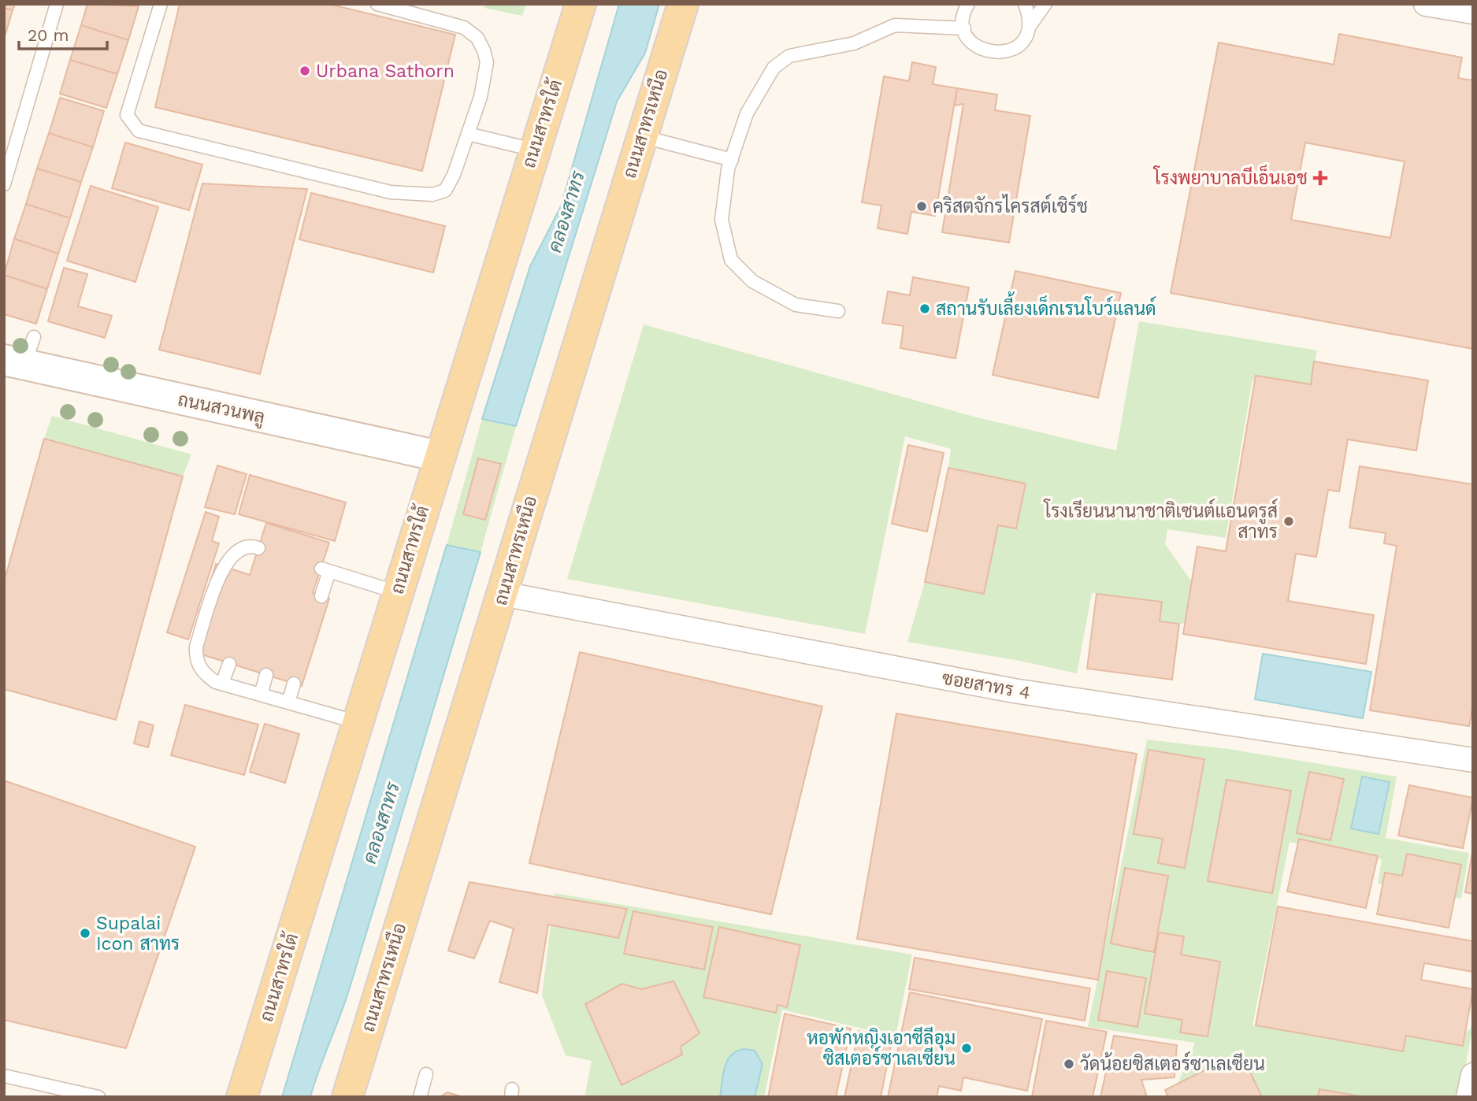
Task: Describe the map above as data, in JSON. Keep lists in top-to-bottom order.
{
  "streets": {
    "main road": ["ถนนสาทรใต้", "ถนนสาทรเหนือ", "ถนนสวนพลู"],
    "street": ["ซอยสาทร 4"]
  },
  "crossings": [
    ["ถนนสาทรใต้", "ถนนสวนพลู"],
    ["ถนนสาทรเหนือ", "ซอยสาทร 4"]
  ],
  "water": ["คลองสาทร"],
  "places": {
    "other": [
      "Urbana Sathorn",
      "คริสตจักรไครสต์เชิร์ช",
      "สถานรับเลี้ยงเด็กเรนโบว์แลนด์",
      "โรงเรียนนานาชาติเซนต์แอนดรูส์ สาทร",
      "Supalai Icon สาทร",
      "หอพักหญิงเอาซีลีอุม ซิสเตอร์ซาเลเซียน",
      "วัดน้อยซิสเตอร์ซาเลเซียน"
    ],
    "health": ["โรงพยาบาลบีเอ็นเอช"]
  },
  "scale_bar": "20 m"
}
